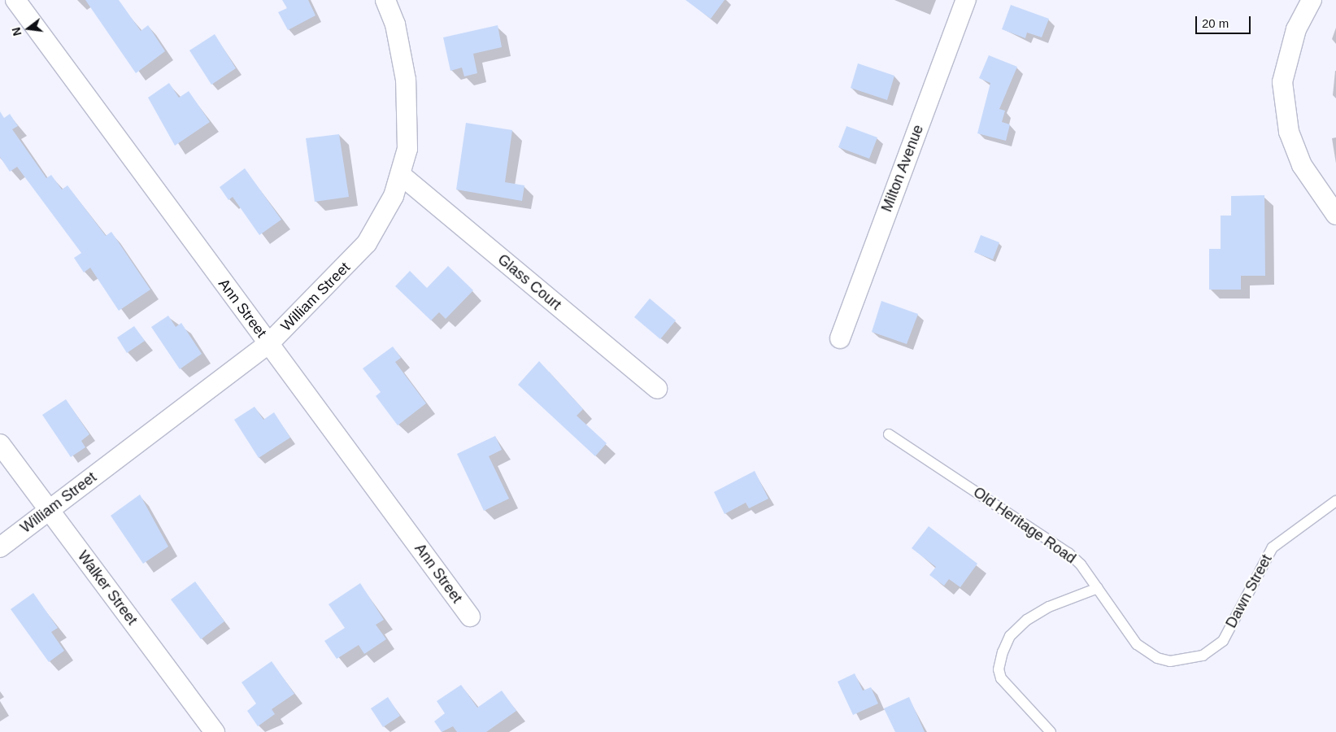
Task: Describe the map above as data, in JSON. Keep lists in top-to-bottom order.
{
  "streets": {
    "street": [
      "Milton Avenue",
      "Glass Court",
      "William Street",
      "Ann Street",
      "Walker Street"
    ],
    "lane": ["Old Heritage Road", "Dawn Street"]
  },
  "crossings": [
    ["Glass Court", "William Street"],
    ["William Street", "Ann Street"],
    ["William Street", "Walker Street"],
    ["Old Heritage Road", "Dawn Street"]
  ],
  "scale_bar": "20 m",
  "north": "left"
}
